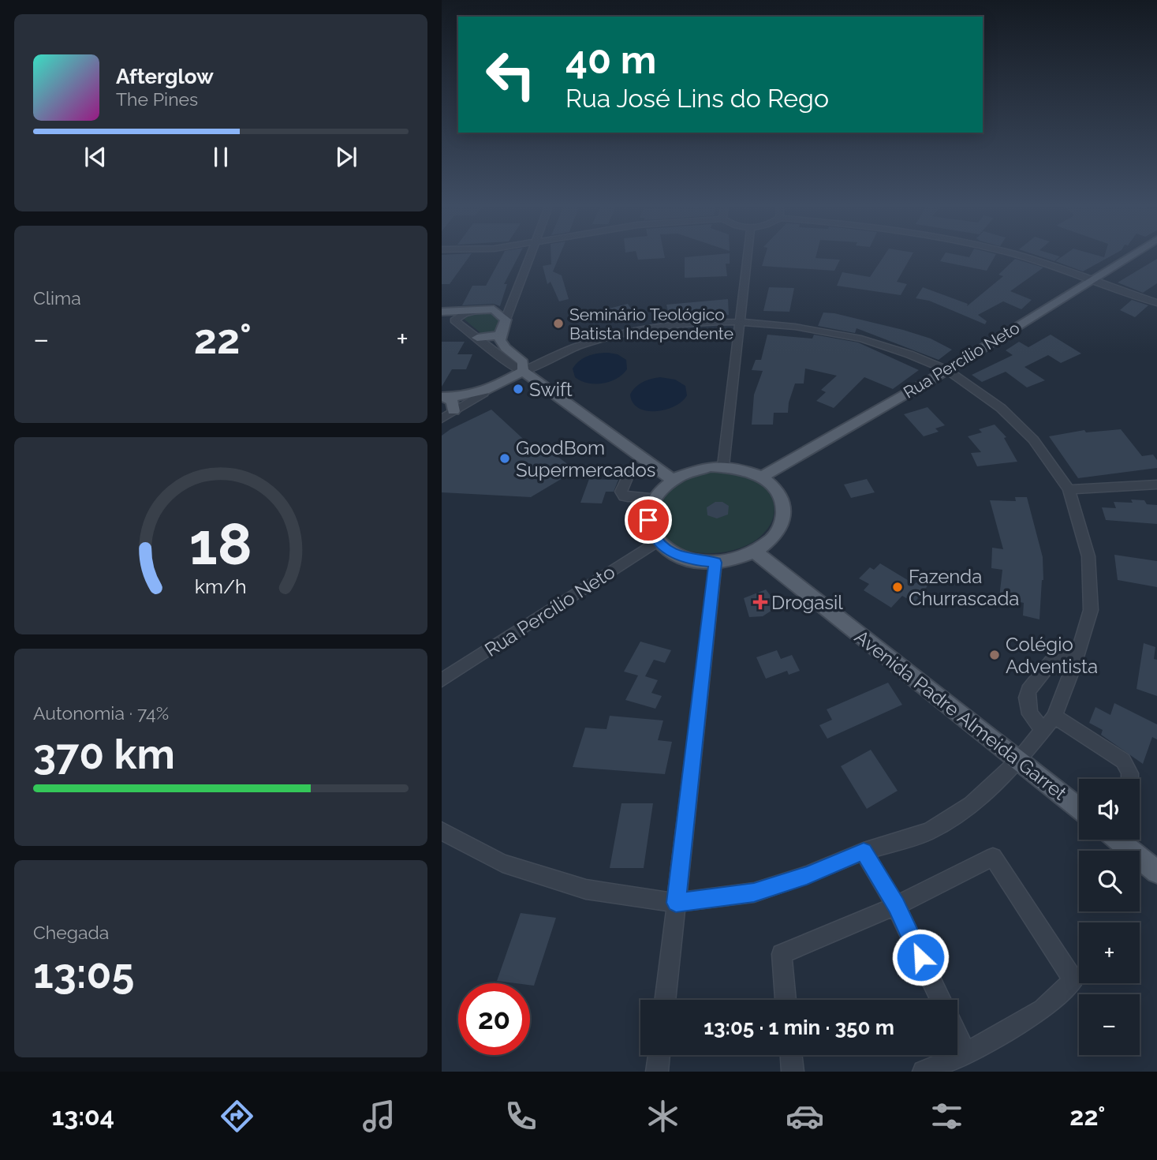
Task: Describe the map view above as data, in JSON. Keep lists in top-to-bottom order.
{
  "streets": {
    "main road": ["Rua Percílio Neto", "Avenida Padre Almeida Garret"]
  },
  "crossings": [
    ["Rua Percílio Neto", "Avenida Padre Almeida Garret"]
  ],
  "places": {
    "other": [
      "Seminário Teológico Batista Independente",
      "Swift",
      "GoodBom Supermercados",
      "Fazenda Churrascada",
      "Colégio Adventista"
    ],
    "health": ["Drogasil"]
  },
  "page": {
    "turn": ["40 m", "Rua José Lins do Rego"],
    "song": ["Afterglow", "The Pines"],
    "tile": [
      "Clima",
      ["Autonomia · 74%", "370 km"],
      ["Chegada", "13:05"]
    ],
    "heat": ["−", "22°", "+"],
    "map_buttons": ["+", "−"],
    "limit": "20",
    "trip": "13:05 · 1 min · 350 m",
    "tabs": ["13:04", "22°"],
    "gauge": ["18", "km/h"]
  }
}
